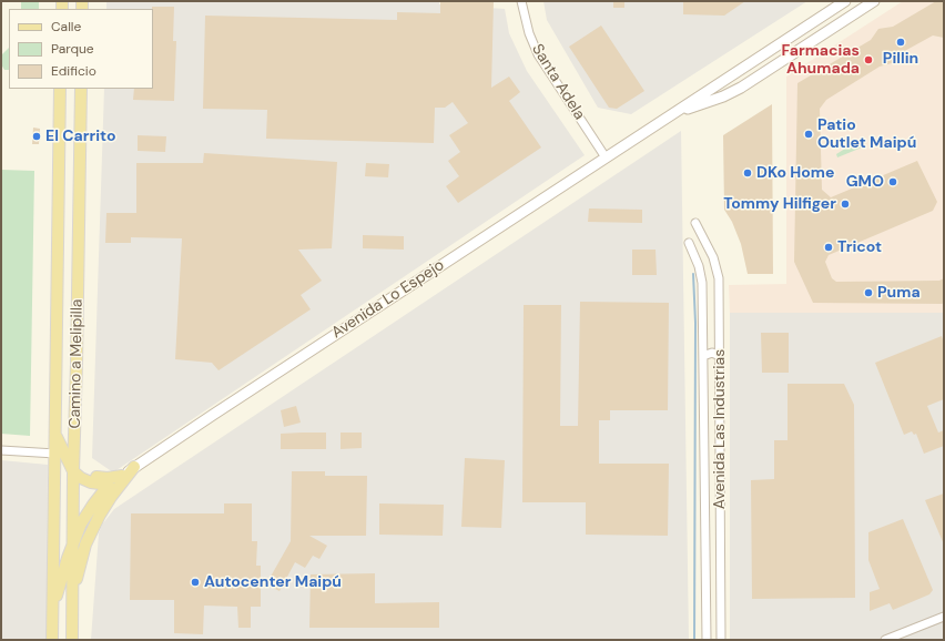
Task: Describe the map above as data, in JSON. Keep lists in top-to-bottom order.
{
  "streets": {
    "main road": ["Avenida Lo Espejo", "Camino a Melipilla"],
    "street": ["Santa Adela", "Avenida Las Industrias"]
  },
  "crossings": [
    ["Santa Adela", "Avenida Lo Espejo"]
  ],
  "places": [
    "Pillin",
    "Farmacias Ahumada",
    "Patio Outlet Maipú",
    "El Carrito",
    "DKo Home",
    "GMO",
    "Tommy Hilfiger",
    "Tricot",
    "Puma",
    "Autocenter Maipú"
  ],
  "legend": ["Calle", "Parque", "Edificio"]
}
